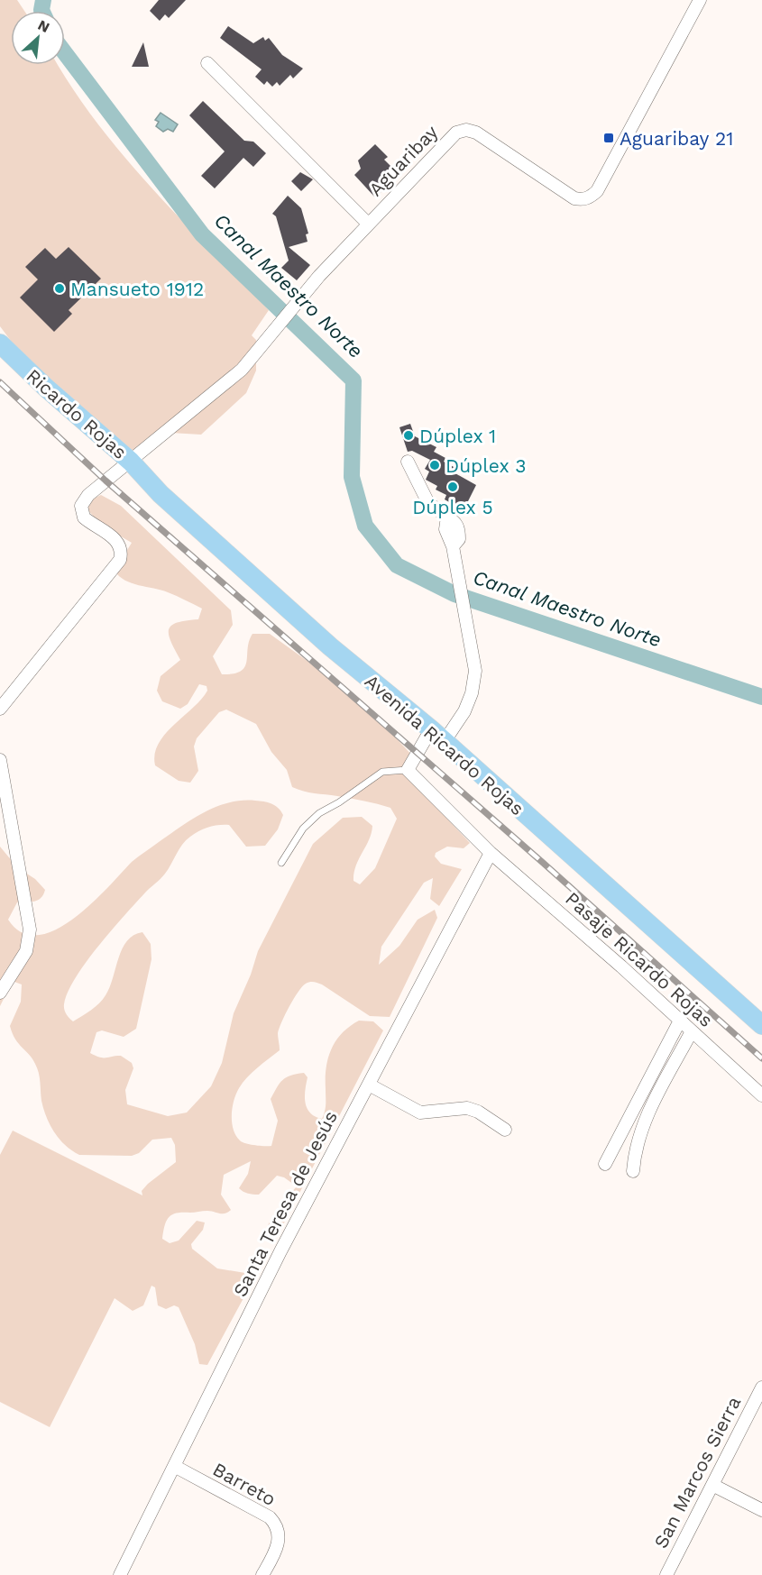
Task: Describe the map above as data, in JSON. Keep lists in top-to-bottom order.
{
  "streets": {
    "main road": ["Ricardo Rojas", "Avenida Ricardo Rojas"],
    "street": [
      "Aguaribay",
      "Pasaje Ricardo Rojas",
      "Santa Teresa de Jesús",
      "San Marcos Sierra",
      "Barreto"
    ]
  },
  "crossings": [
    ["Aguaribay", "Ricardo Rojas"],
    ["Aguaribay", "Avenida Ricardo Rojas"],
    ["Ricardo Rojas", "Avenida Ricardo Rojas"],
    ["Pasaje Ricardo Rojas", "Santa Teresa de Jesús"],
    ["Santa Teresa de Jesús", "Barreto"]
  ],
  "water": ["Canal Maestro Norte"],
  "places": {
    "transit": ["Aguaribay 21"],
    "other": [
      "Mansueto 1912",
      "Dúplex 1",
      "Dúplex 3",
      "Dúplex 5"
    ]
  },
  "north": "top right"
}
